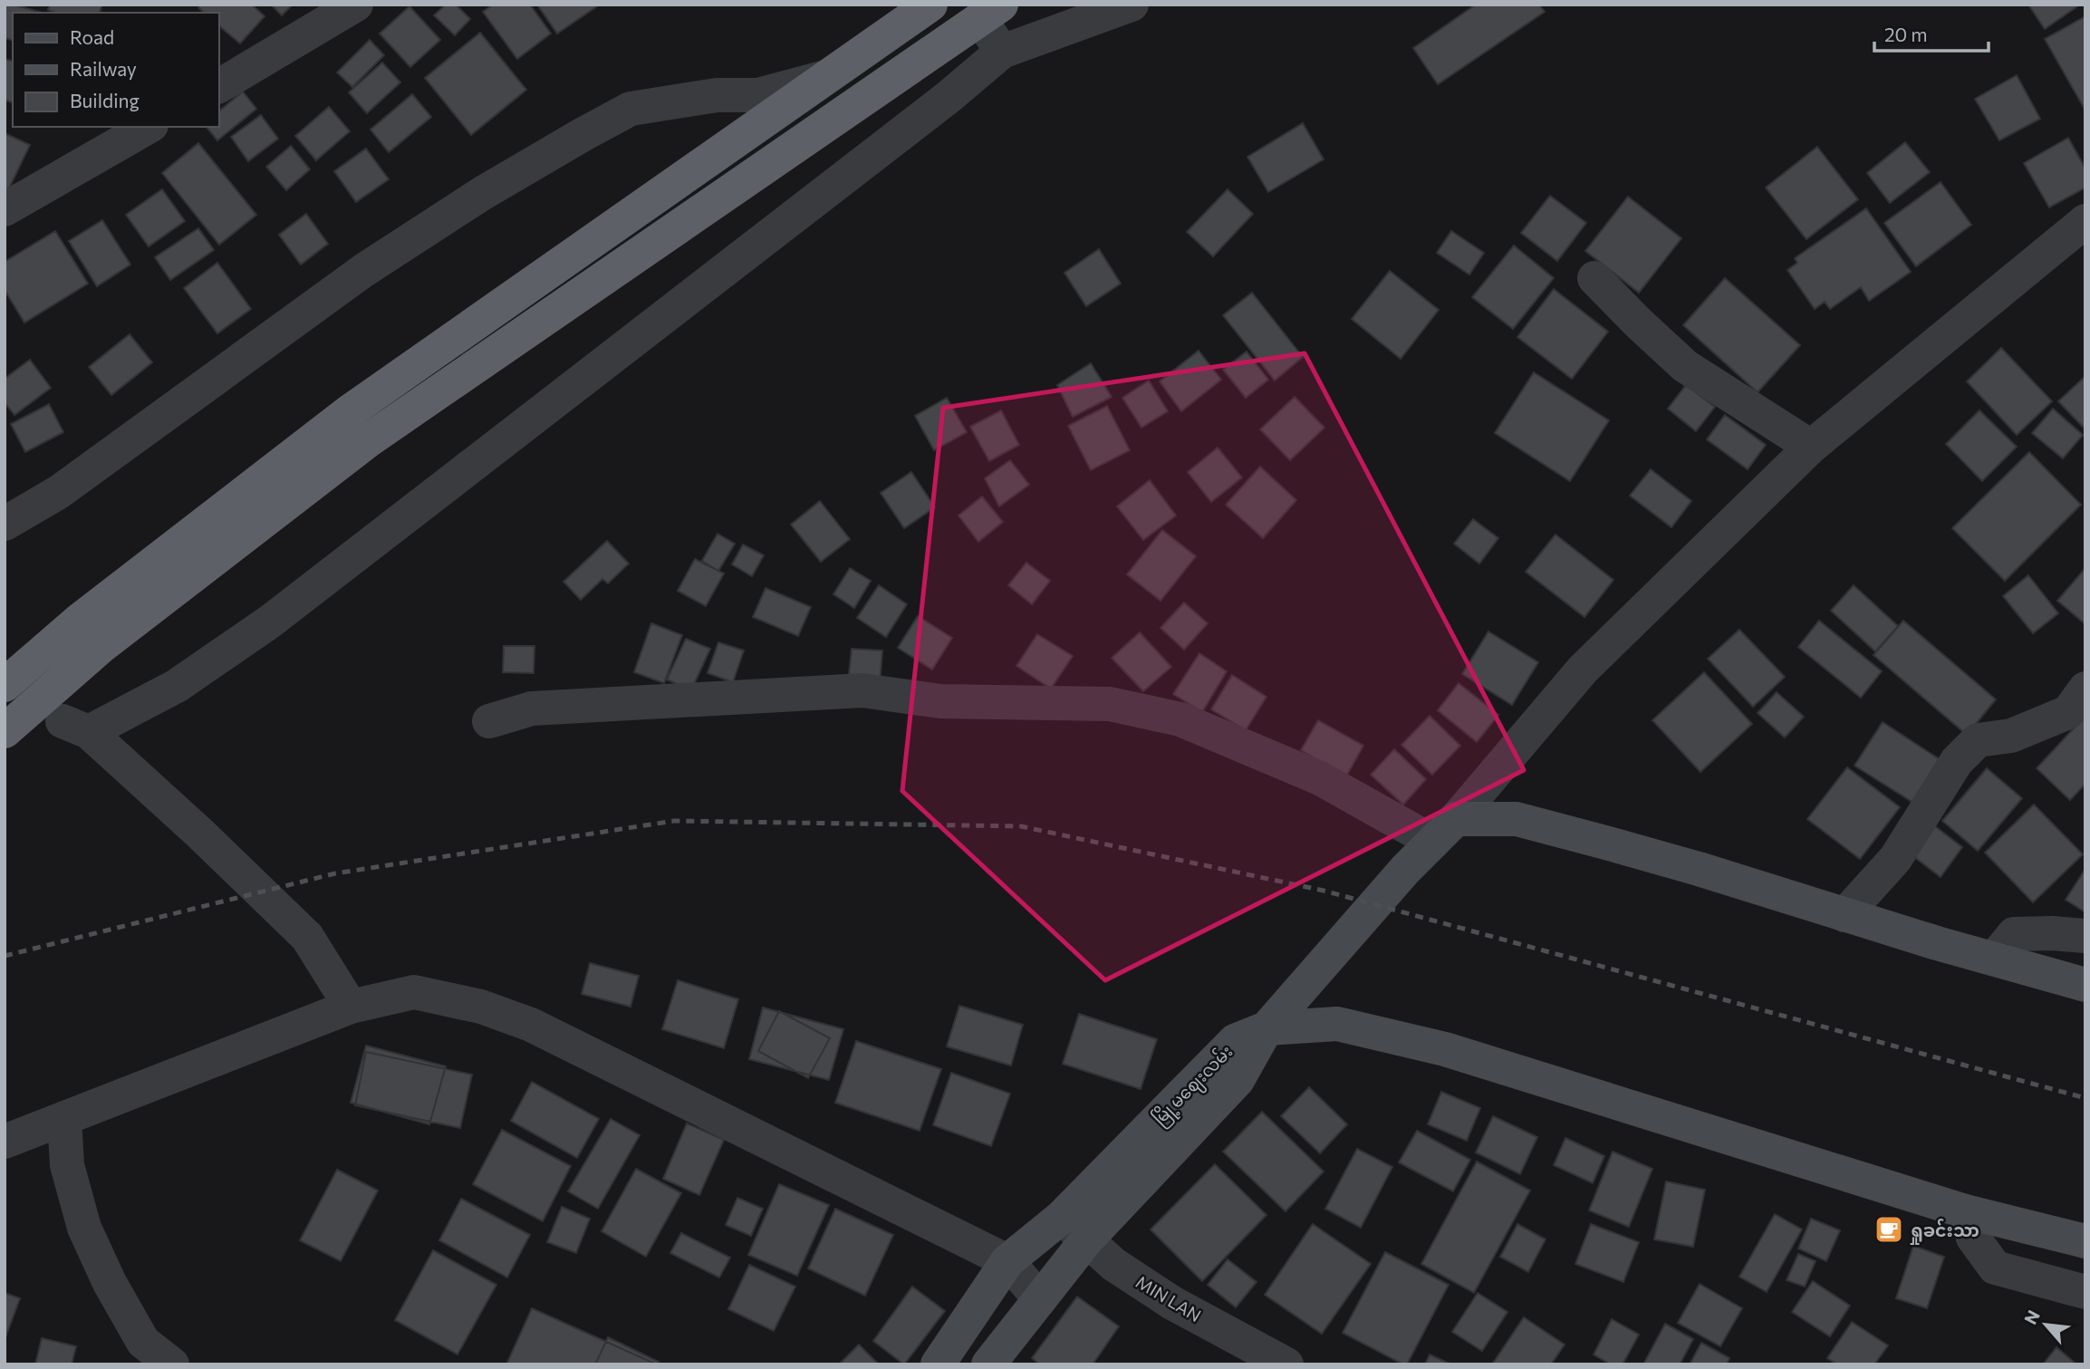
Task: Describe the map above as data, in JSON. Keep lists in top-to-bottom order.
{
  "streets": {
    "main road": ["မြို့မဈေးလမ်း"],
    "street": ["MIN LAN"]
  },
  "crossings": [
    ["မြို့မဈေးလမ်း", "MIN LAN"]
  ],
  "places": {
    "cafe": ["ရှုခင်းသာ"]
  },
  "legend": ["Road", "Railway", "Building"],
  "scale_bar": "20 m",
  "north": "top left"
}
